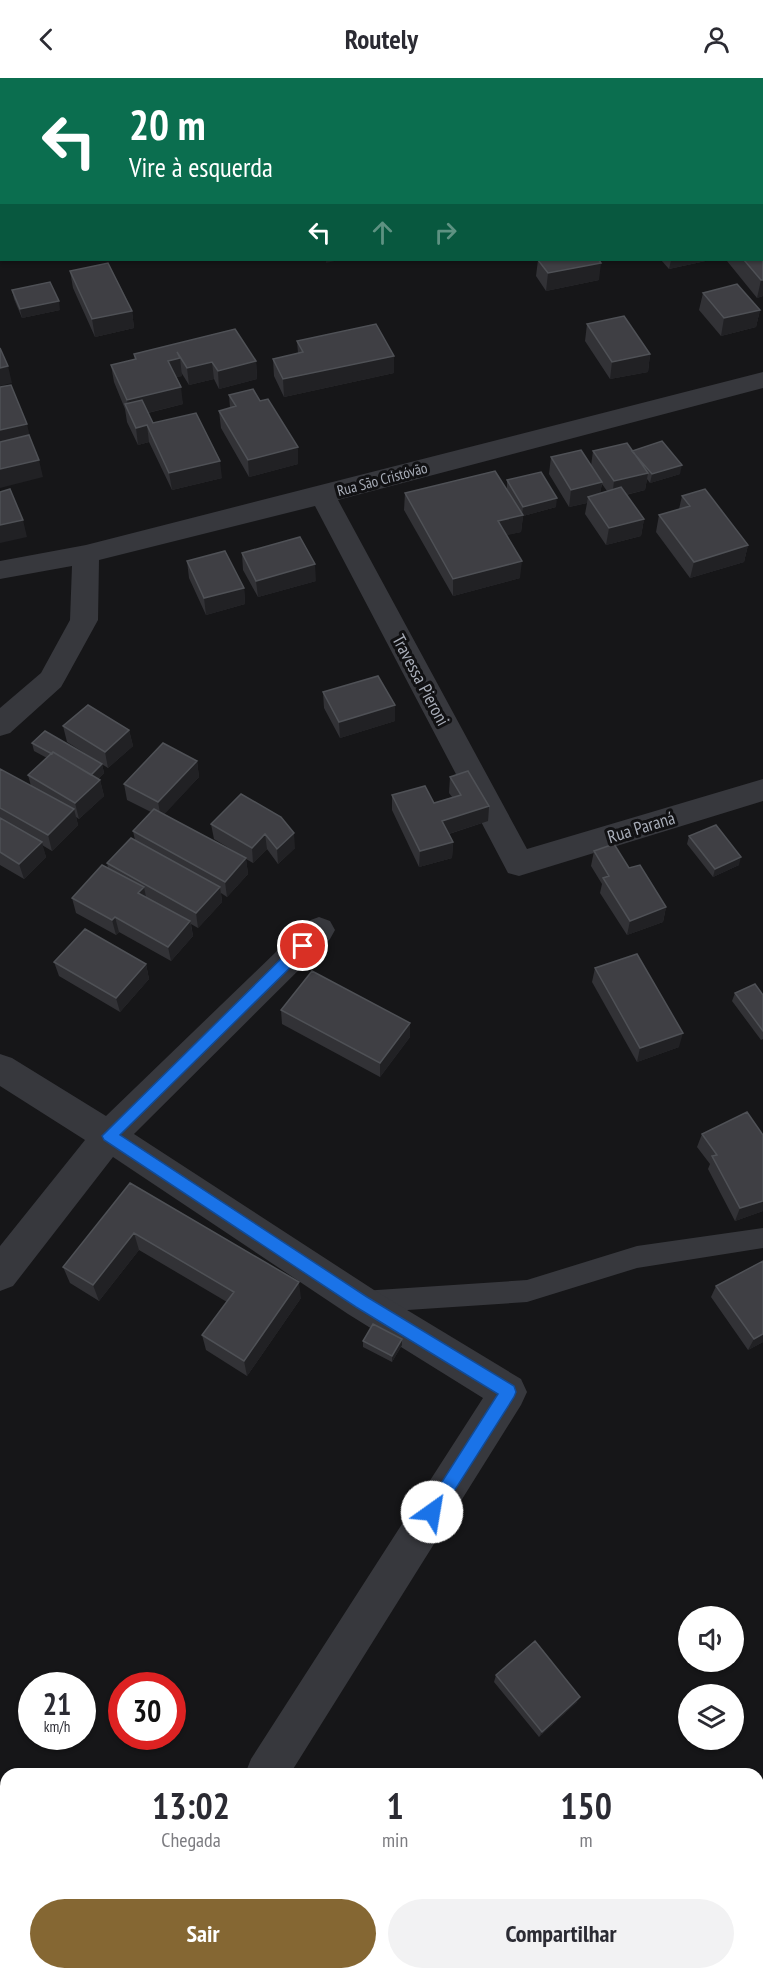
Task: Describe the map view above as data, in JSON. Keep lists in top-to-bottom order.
{
  "streets": {
    "street": ["Rua São Cristóvão", "Travessa Pieroni", "Rua Paraná"]
  },
  "crossings": [
    ["Rua São Cristóvão", "Travessa Pieroni"],
    ["Travessa Pieroni", "Rua Paraná"]
  ],
  "page": {
    "header": "Routely",
    "turn": ["20 m", "Vire à esquerda"],
    "speed": "21 km/h",
    "limit": "30",
    "eta": [
      "13:02",
      "Chegada",
      "1",
      "min",
      "150",
      "m"
    ],
    "buttons": ["Sair", "Compartilhar"]
  }
}
